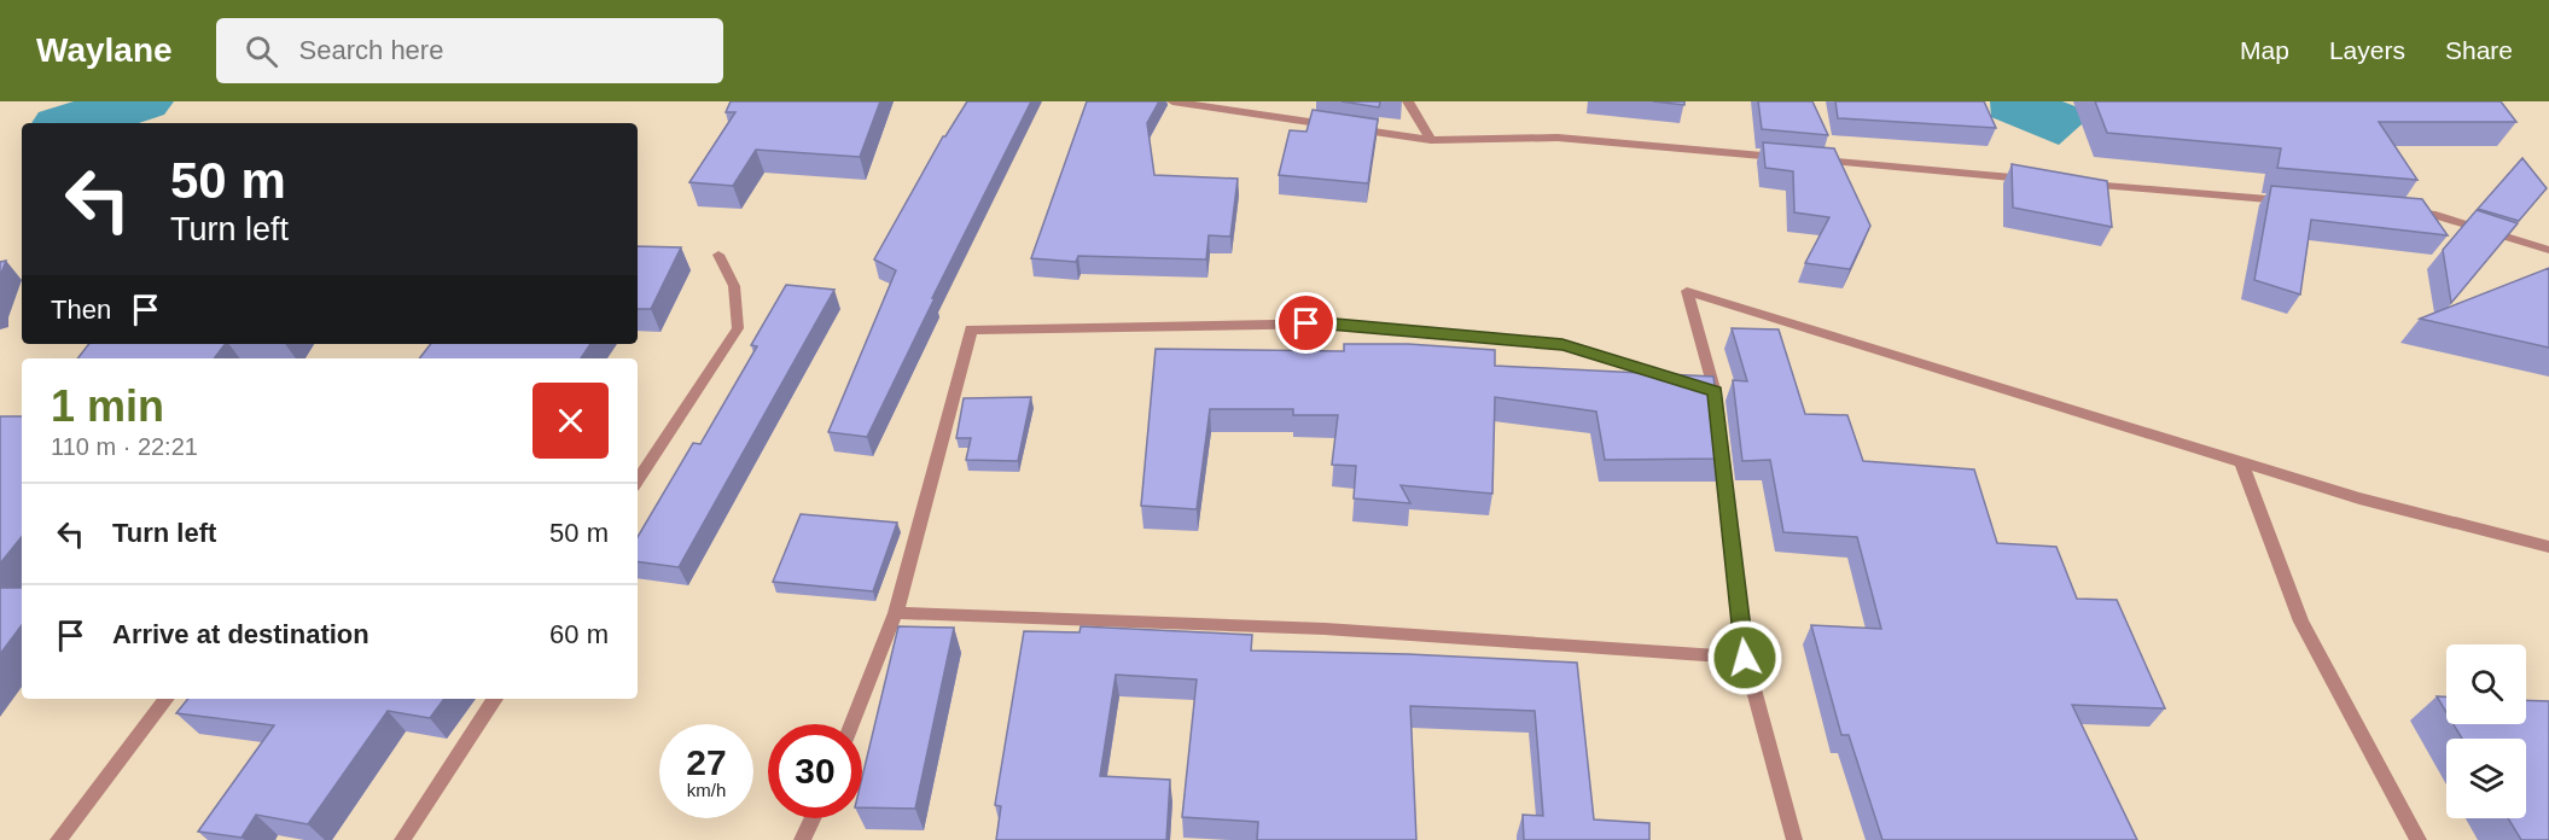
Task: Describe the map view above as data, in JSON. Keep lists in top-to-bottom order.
{
  "page": {
    "header": "Waylane",
    "search": "Search here",
    "nav": ["Map", "Layers", "Share"],
    "turn": ["50 m", "Turn left"],
    "then": "Then",
    "heading": ["1 min", "110 m · 22:21"],
    "list": [
      {
        "name": "Turn left",
        "value": "50 m"
      },
      {
        "name": "Arrive at destination",
        "value": "60 m"
      }
    ],
    "speed": "27 km/h",
    "limit": "30"
  }
}
